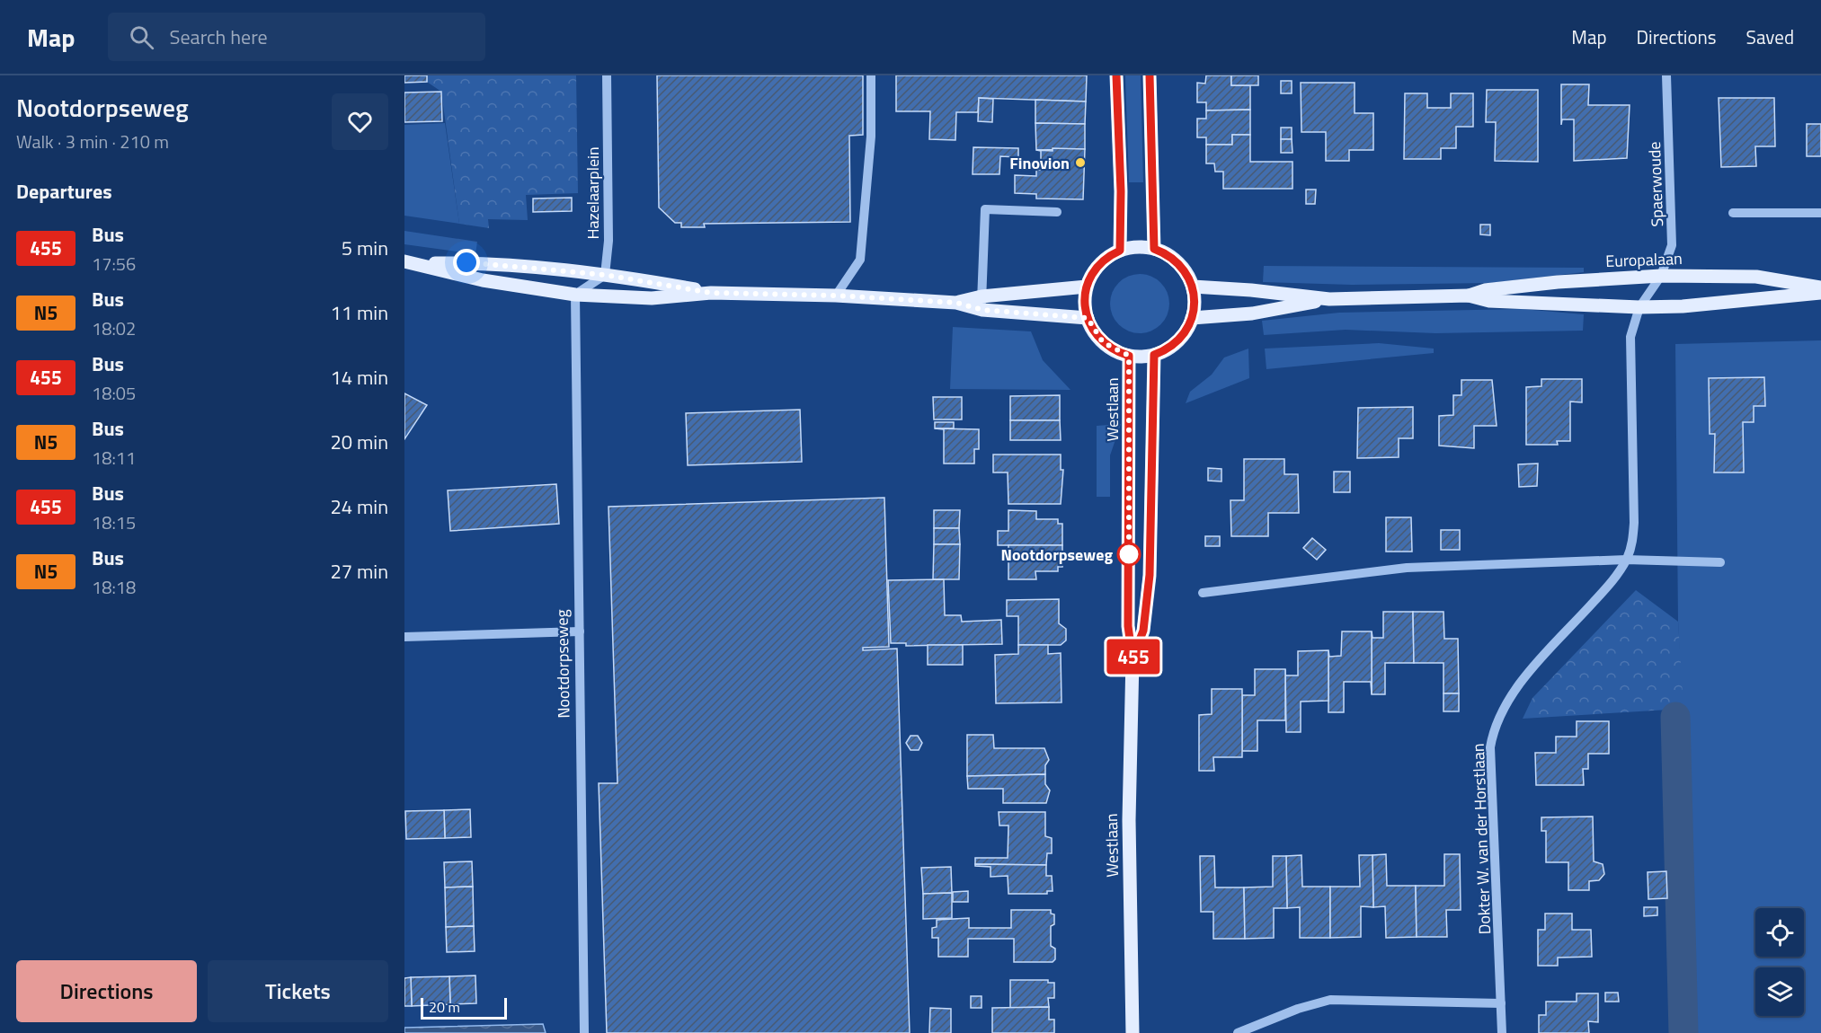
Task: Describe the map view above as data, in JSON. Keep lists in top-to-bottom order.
{
  "streets": {
    "main road": ["Europalaan", "Westlaan"],
    "street": [
      "Spaerwoude",
      "Hazelaarplein",
      "Nootdorpseweg",
      "Dokter W. van der Horstlaan"
    ]
  },
  "crossings": [
    ["Spaerwoude", "Europalaan"],
    ["Spaerwoude", "Dokter W. van der Horstlaan"],
    ["Europalaan", "Westlaan"],
    ["Europalaan", "Dokter W. van der Horstlaan"]
  ],
  "places": ["Finovion", "Nootdorpseweg"],
  "lines": ["bus line 455"],
  "scale_bar": "20 m",
  "page": {
    "header": "Map",
    "search": "Search here",
    "nav": ["Map", "Directions", "Saved"],
    "heading": [
      ["Nootdorpseweg", "Walk · 3 min · 210 m"],
      "Departures"
    ],
    "on_map": "455",
    "list": [
      {
        "mark": "455",
        "name": "Bus",
        "note": "17:56",
        "value": "5 min"
      },
      {
        "mark": "N5",
        "name": "Bus",
        "note": "18:02",
        "value": "11 min"
      },
      {
        "mark": "455",
        "name": "Bus",
        "note": "18:05",
        "value": "14 min"
      },
      {
        "mark": "N5",
        "name": "Bus",
        "note": "18:11",
        "value": "20 min"
      },
      {
        "mark": "455",
        "name": "Bus",
        "note": "18:15",
        "value": "24 min"
      },
      {
        "mark": "N5",
        "name": "Bus",
        "note": "18:18",
        "value": "27 min"
      }
    ],
    "buttons": ["Directions", "Tickets"],
    "scale": "20 m"
  }
}
